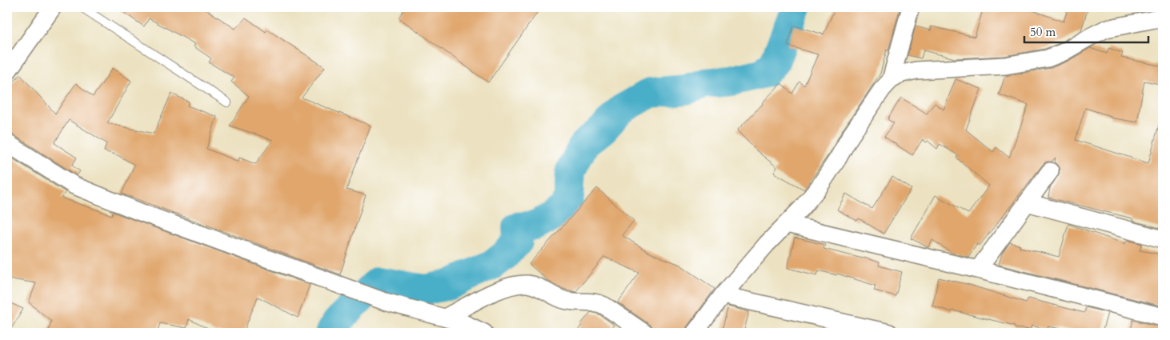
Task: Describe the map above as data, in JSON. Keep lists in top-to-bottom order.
{
  "scale_bar": "50 m"
}
